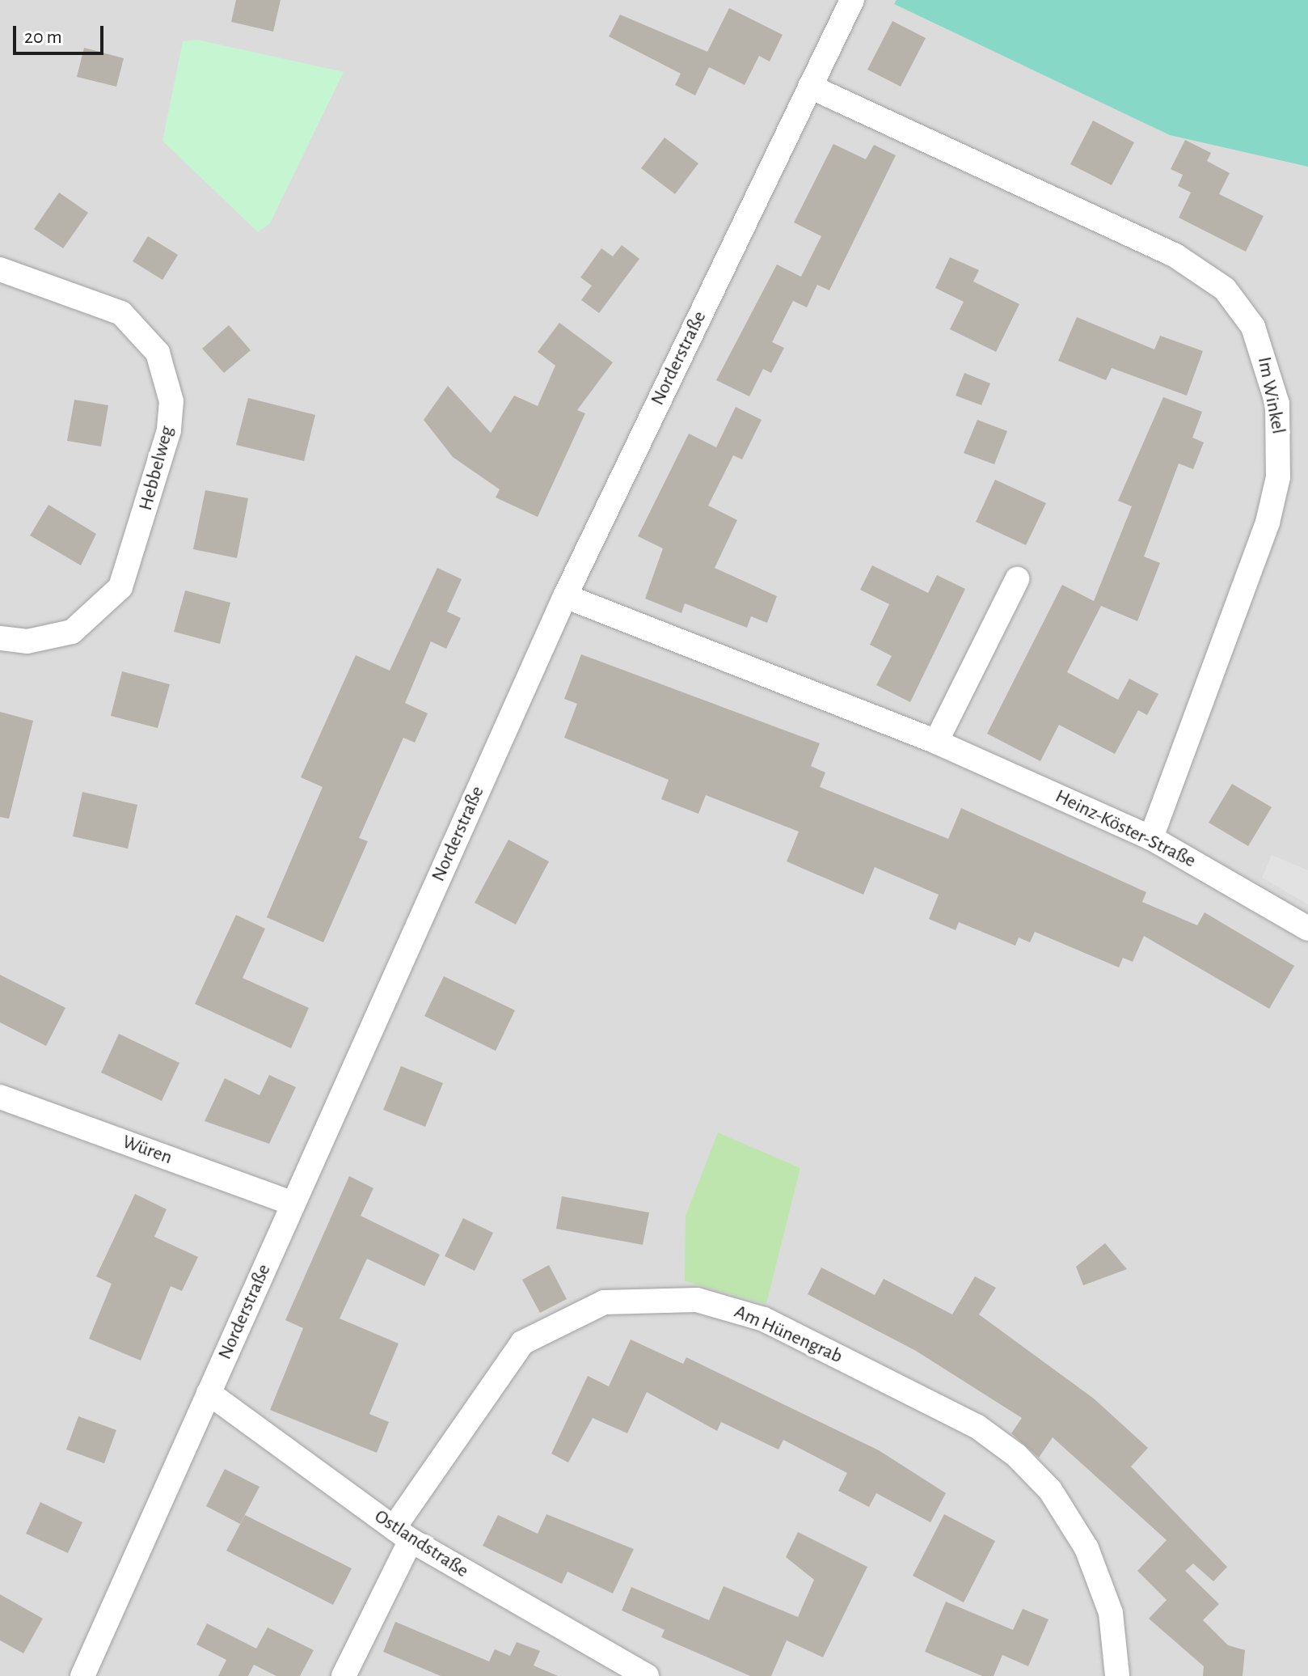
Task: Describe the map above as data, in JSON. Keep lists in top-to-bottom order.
{
  "streets": {
    "street": [
      "Norderstraße",
      "Im Winkel",
      "Hebbelweg",
      "Heinz-Köster-Straße",
      "Würen",
      "Am Hünengrab",
      "Ostlandstraße"
    ]
  },
  "crossings": [
    ["Norderstraße", "Im Winkel"],
    ["Norderstraße", "Heinz-Köster-Straße"],
    ["Norderstraße", "Würen"],
    ["Norderstraße", "Ostlandstraße"],
    ["Im Winkel", "Heinz-Köster-Straße"],
    ["Am Hünengrab", "Ostlandstraße"]
  ],
  "scale_bar": "20 m"
}
